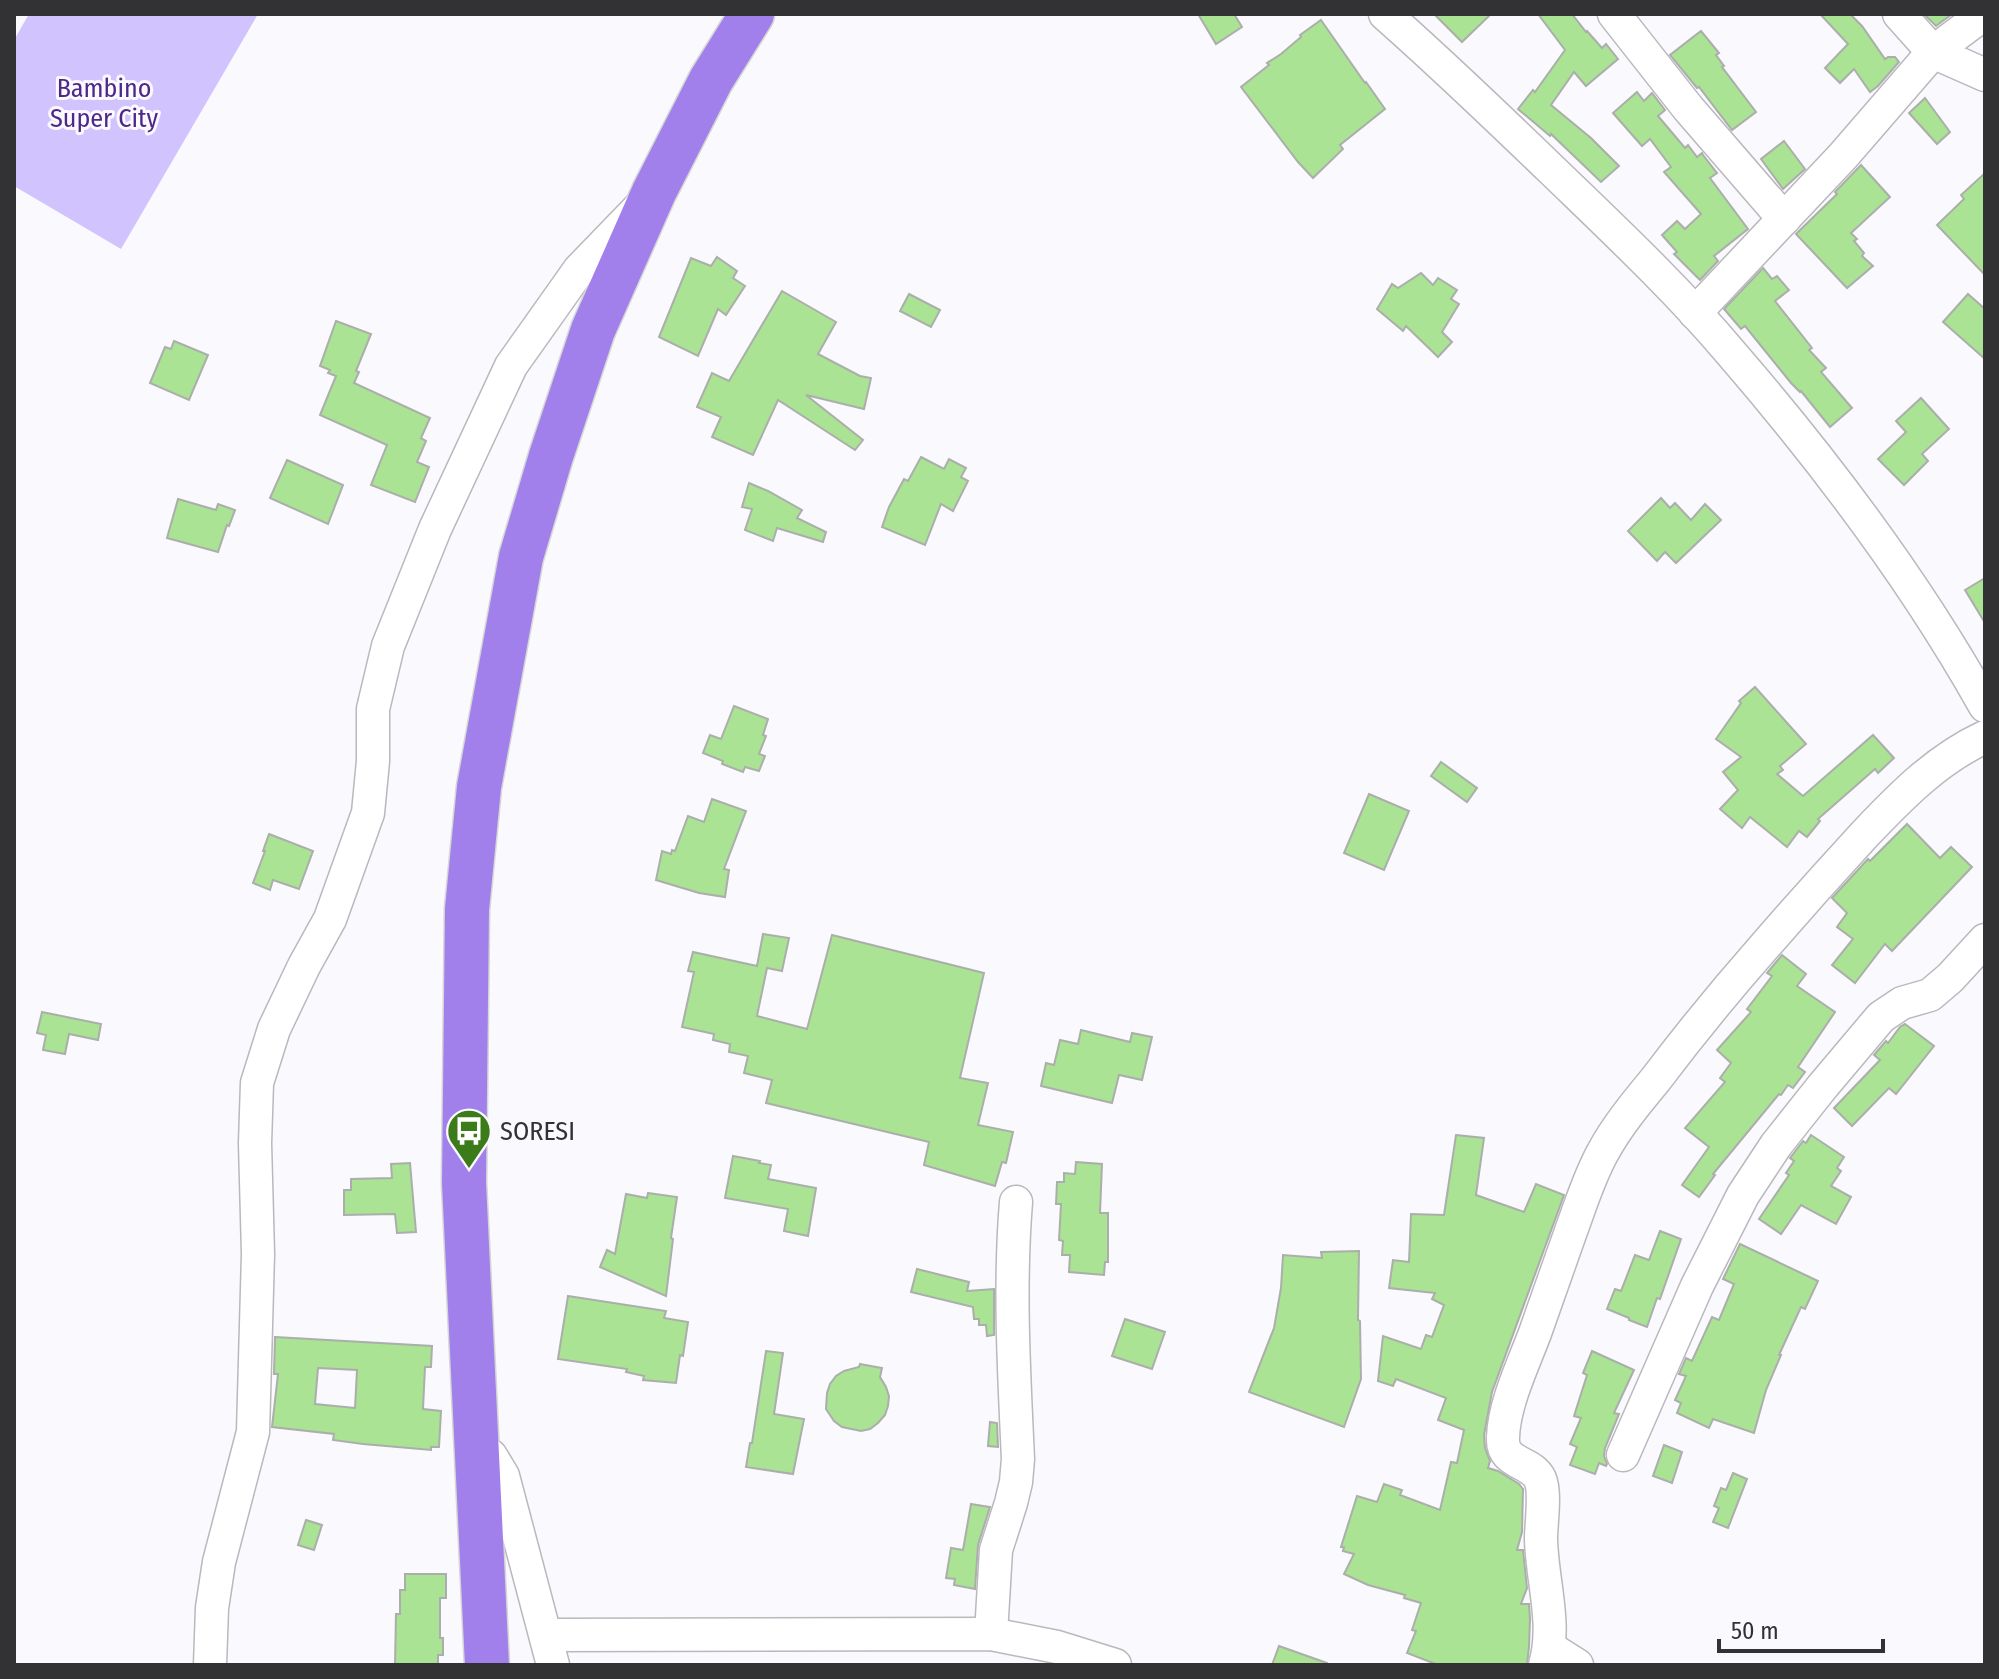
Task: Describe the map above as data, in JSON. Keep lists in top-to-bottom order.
{
  "parks": ["Bambino Super City"],
  "places": {
    "bus stop": ["SORESI"]
  },
  "scale_bar": "50 m"
}
